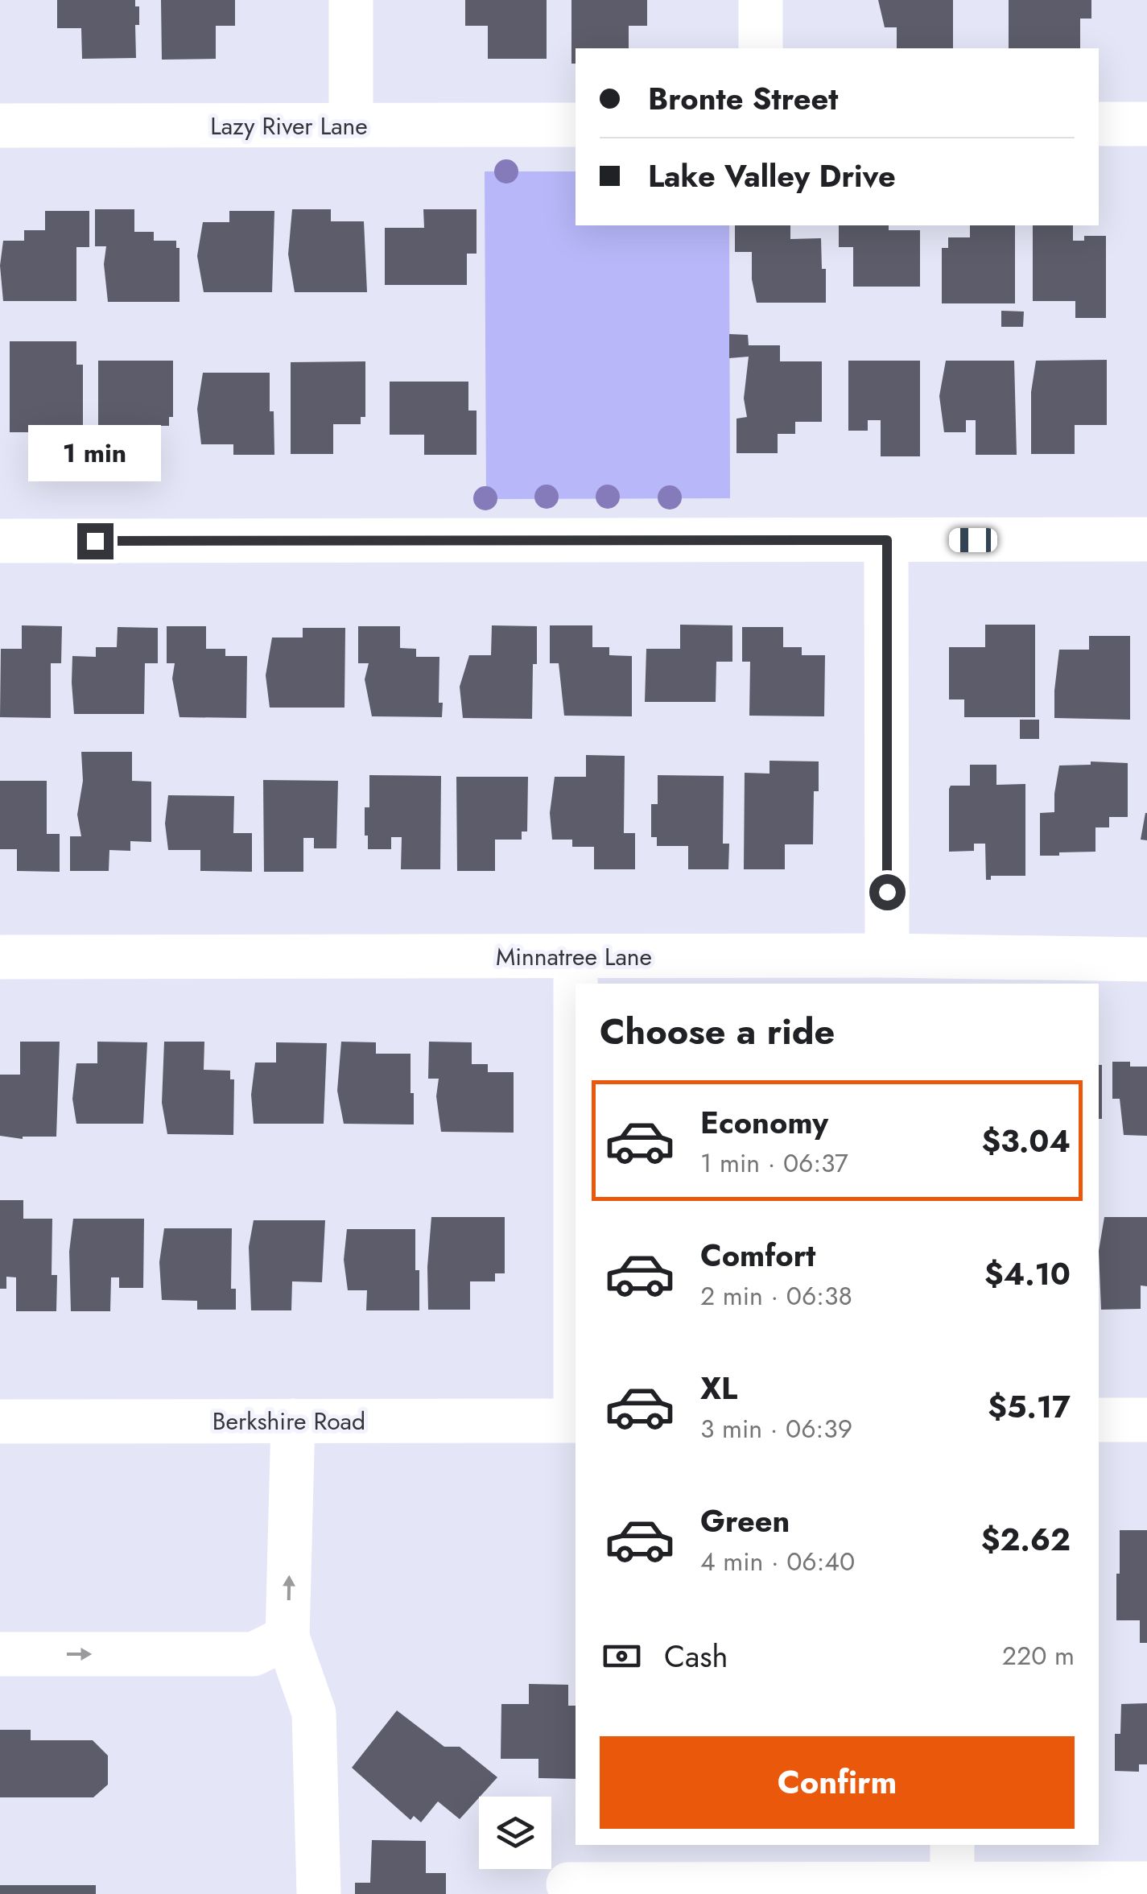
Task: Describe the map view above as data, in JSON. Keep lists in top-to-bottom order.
{
  "streets": {
    "street": ["Lazy River Lane", "Minnatree Lane", "Berkshire Road"]
  },
  "page": {
    "banner": ["Bronte Street", "Lake Valley Drive"],
    "bubble": "1 min",
    "heading": "Choose a ride",
    "list": [
      {
        "name": "Economy",
        "note": "1 min · 06:37",
        "value": "$3.04"
      },
      {
        "name": "Comfort",
        "note": "2 min · 06:38",
        "value": "$4.10"
      },
      {
        "name": "XL",
        "note": "3 min · 06:39",
        "value": "$5.17"
      },
      {
        "name": "Green",
        "note": "4 min · 06:40",
        "value": "$2.62"
      }
    ],
    "pay": ["Cash", "220 m"],
    "buttons": "Confirm"
  }
}
